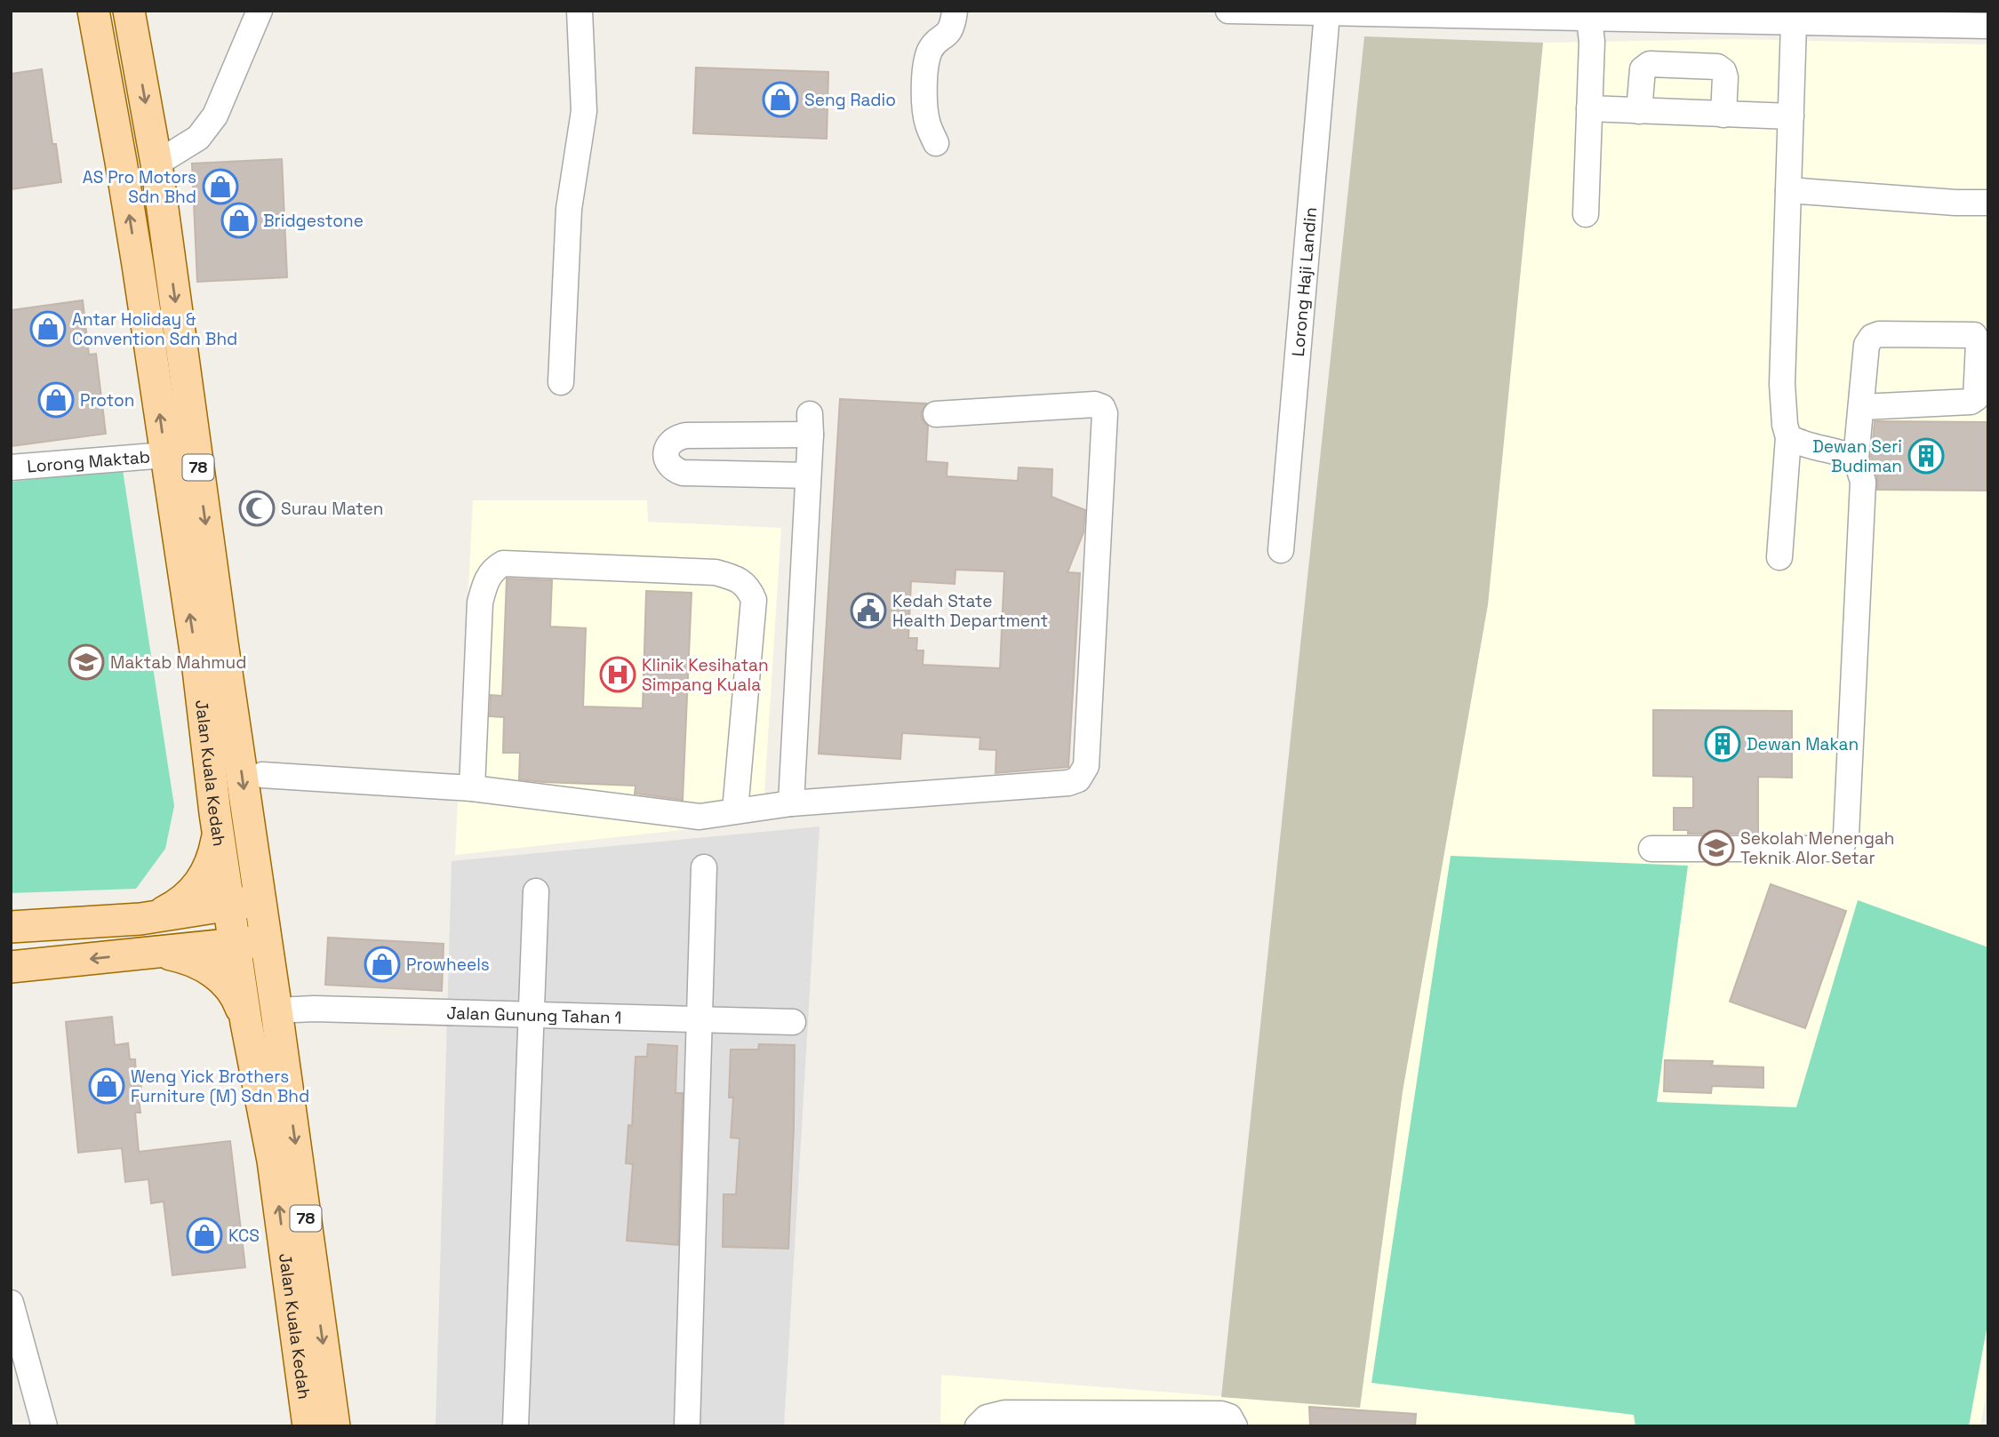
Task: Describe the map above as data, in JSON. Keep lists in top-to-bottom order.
{
  "streets": {
    "main road": ["78", "Jalan Kuala Kedah"],
    "street": ["Lorong Haji Landin", "Lorong Maktab", "Jalan Gunung Tahan 1"]
  },
  "crossings": [
    ["Lorong Maktab", "Jalan Kuala Kedah"],
    ["Jalan Kuala Kedah", "Jalan Gunung Tahan 1"]
  ],
  "places": {
    "shop": [
      "Seng Radio",
      "AS Pro Motors Sdn Bhd",
      "Bridgestone",
      "Antar Holiday & Convention Sdn Bhd",
      "Proton",
      "Prowheels",
      "Weng Yick Brothers Furniture (M) Sdn Bhd",
      "KCS"
    ],
    "building": ["Dewan Seri Budiman", "Dewan Makan"],
    "mosque": ["Surau Maten"],
    "public building": ["Kedah State Health Department"],
    "school or university": ["Maktab Mahmud", "Sekolah Menengah Teknik Alor Setar"],
    "hospital": ["Klinik Kesihatan Simpang Kuala"]
  }
}
